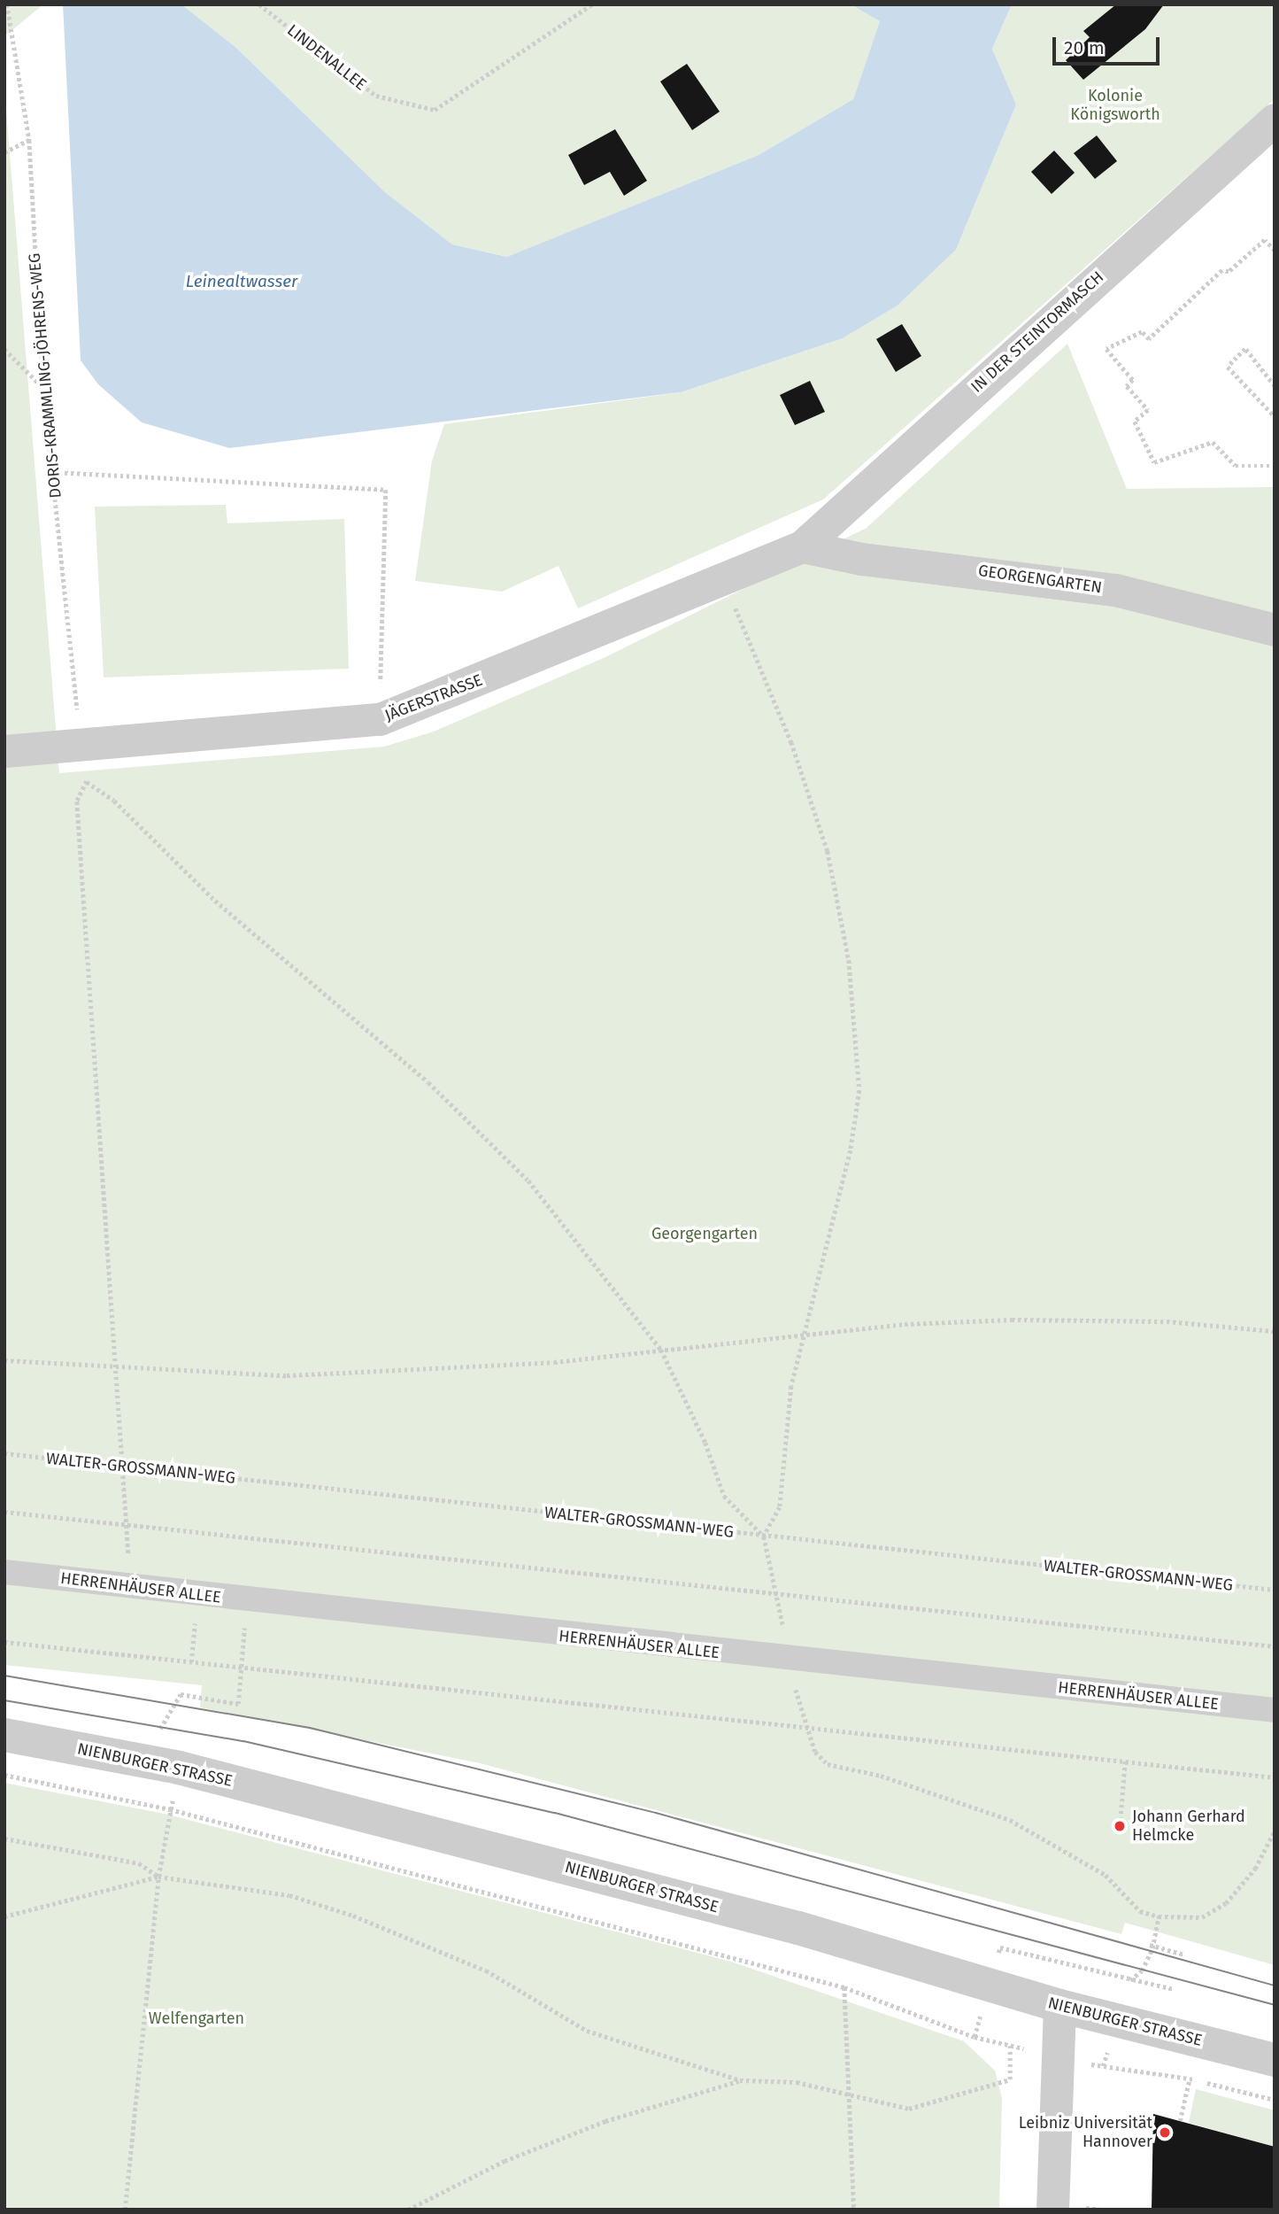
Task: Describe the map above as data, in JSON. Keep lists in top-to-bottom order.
{
  "streets": {
    "street": [
      "IN DER STEINTORMASCH",
      "GEORGENGARTEN",
      "JÄGERSTRASSE",
      "HERRENHÄUSER ALLEE",
      "NIENBURGER STRASSE"
    ],
    "path": ["LINDENALLEE", "DORIS-KRAMMLING-JÖHRENS-WEG", "WALTER-GROSSMANN-WEG"]
  },
  "crossings": [
    ["IN DER STEINTORMASCH", "GEORGENGARTEN"],
    ["IN DER STEINTORMASCH", "JÄGERSTRASSE"],
    ["DORIS-KRAMMLING-JÖHRENS-WEG", "JÄGERSTRASSE"],
    ["GEORGENGARTEN", "JÄGERSTRASSE"]
  ],
  "water": ["Leinealtwasser"],
  "parks": ["Kolonie Königsworth", "Georgengarten", "Welfengarten"],
  "places": ["Johann Gerhard Helmcke", "Leibniz Universität Hannover"],
  "scale_bar": "20 m"
}
